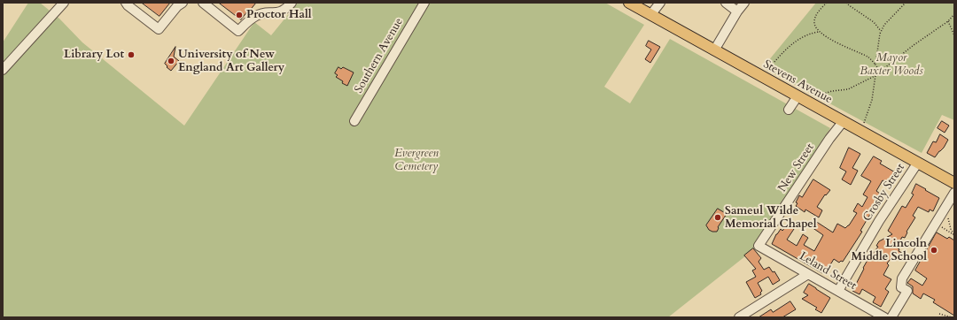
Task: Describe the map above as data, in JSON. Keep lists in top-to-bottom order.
{
  "streets": {
    "main road": ["Stevens Avenue"],
    "street": [
      "Southern Avenue",
      "New Street",
      "Crosby Street",
      "Leland Street"
    ]
  },
  "crossings": [
    ["Stevens Avenue", "New Street"],
    ["Stevens Avenue", "Crosby Street"],
    ["New Street", "Leland Street"],
    ["Crosby Street", "Leland Street"]
  ],
  "parks": ["Mayor Baxter Woods", "Evergreen Cemetery"],
  "places": [
    "Proctor Hall",
    "Library Lot",
    "University of New England Art Gallery",
    "Sameul Wilde Memorial Chapel",
    "Lincoln Middle School"
  ]
}
